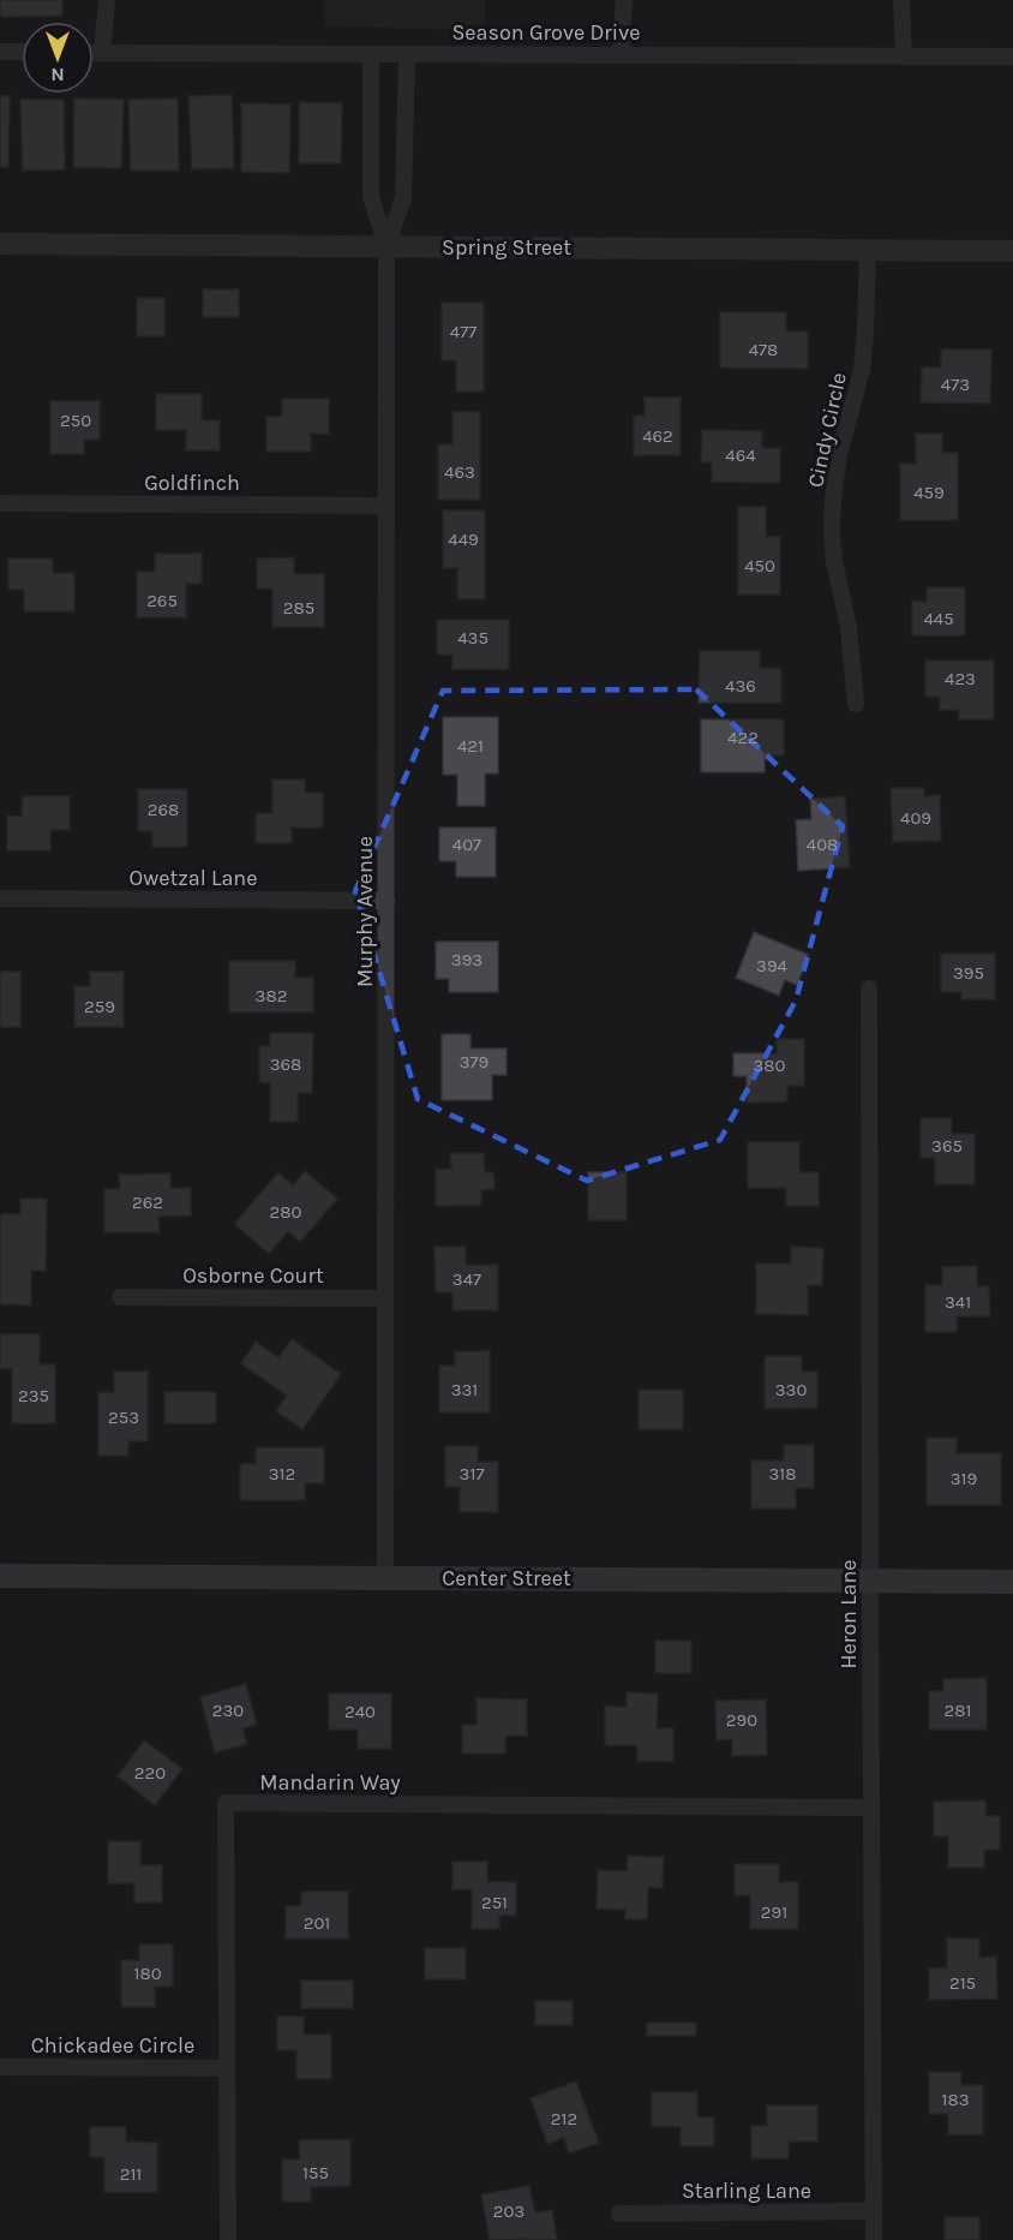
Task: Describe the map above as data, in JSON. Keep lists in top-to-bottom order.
{
  "streets": {
    "main road": ["Center Street"],
    "street": [
      "Season Grove Drive",
      "Spring Street",
      "Cindy Circle",
      "Goldfinch",
      "Owetzal Lane",
      "Murphy Avenue",
      "Osborne Court",
      "Heron Lane",
      "Mandarin Way",
      "Chickadee Circle",
      "Starling Lane"
    ]
  },
  "crossings": [
    ["Spring Street", "Cindy Circle"],
    ["Spring Street", "Murphy Avenue"],
    ["Goldfinch", "Murphy Avenue"],
    ["Owetzal Lane", "Murphy Avenue"],
    ["Murphy Avenue", "Osborne Court"],
    ["Murphy Avenue", "Center Street"],
    ["Center Street", "Heron Lane"],
    ["Heron Lane", "Mandarin Way"],
    ["Heron Lane", "Starling Lane"],
    ["Mandarin Way", "Chickadee Circle"]
  ],
  "house_numbers": [
    "477",
    "478",
    "473",
    "250",
    "462",
    "464",
    "463",
    "459",
    "449",
    "450",
    "265",
    "285",
    "445",
    "435",
    "423",
    "436",
    "422",
    "421",
    "268",
    "409",
    "407",
    "408",
    "393",
    "394",
    "395",
    "382",
    "259",
    "379",
    "368",
    "380",
    "365",
    "262",
    "280",
    "347",
    "341",
    "331",
    "330",
    "235",
    "253",
    "312",
    "317",
    "318",
    "319",
    "230",
    "281",
    "240",
    "290",
    "220",
    "251",
    "291",
    "201",
    "180",
    "215",
    "183",
    "212",
    "155",
    "211",
    "203"
  ],
  "north": "bottom"
}
